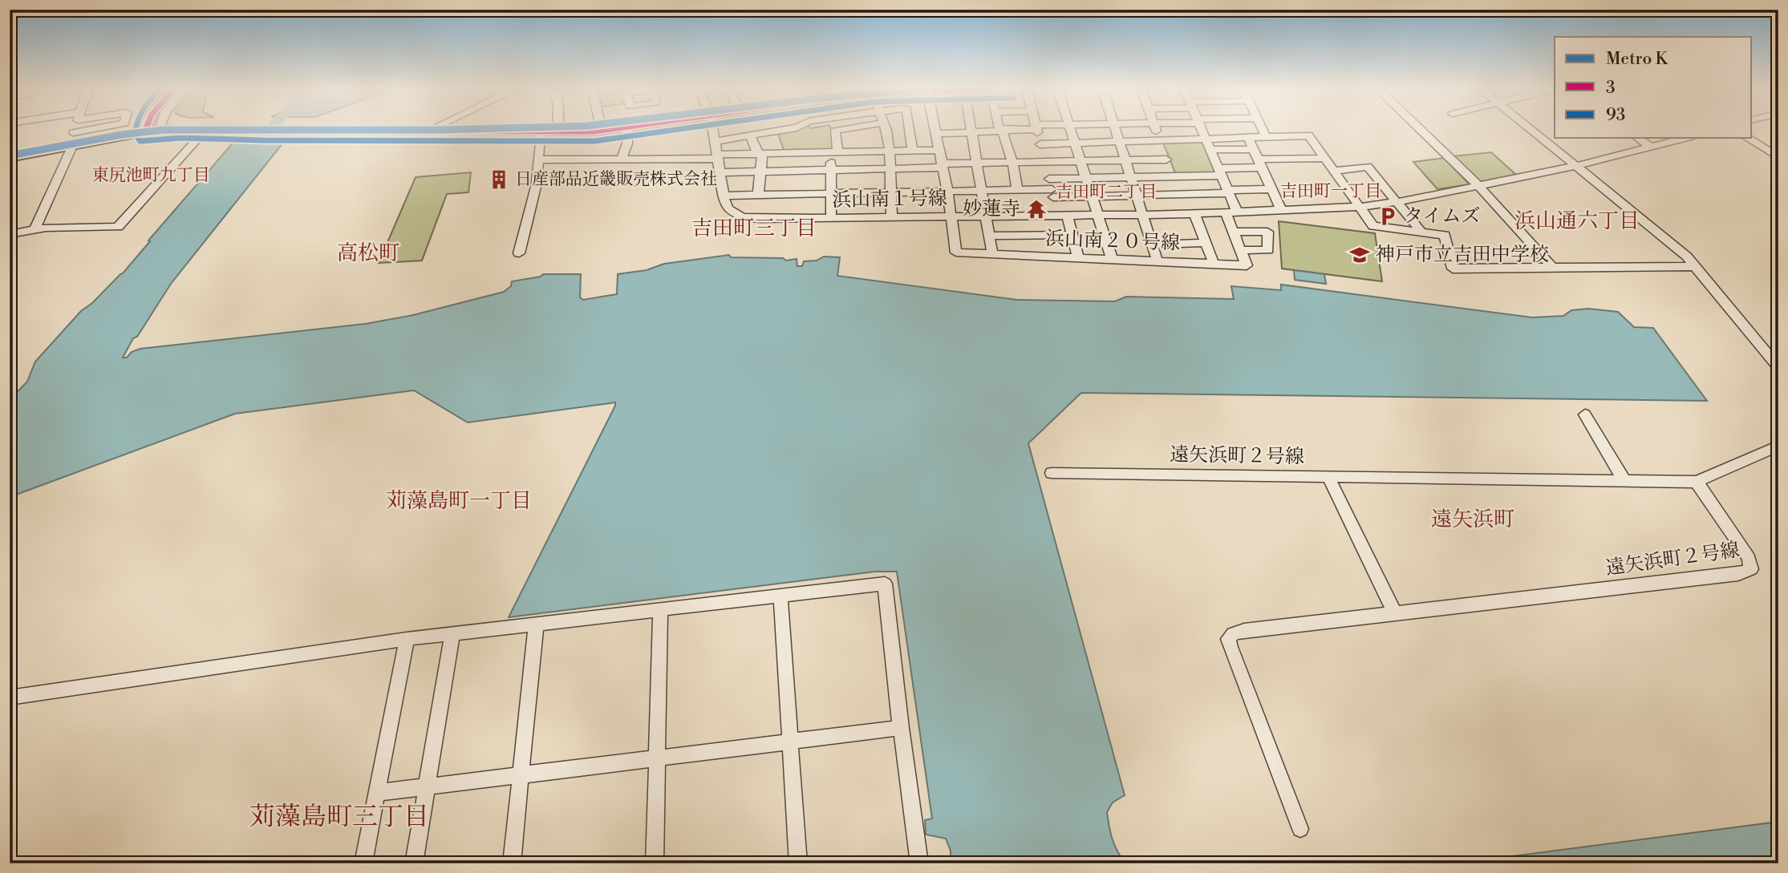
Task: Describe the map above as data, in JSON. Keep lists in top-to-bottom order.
{
  "streets": {
    "street": ["浜山南１号線", "浜山南２０号線", "遠矢浜町２号線"]
  },
  "crossings": [
    ["浜山南１号線", "浜山南２０号線"]
  ],
  "districts": [
    "東尻池町九丁目",
    "吉田町一丁目",
    "吉田町二丁目",
    "浜山通六丁目",
    "吉田町三丁目",
    "高松町",
    "苅藻島町一丁目",
    "遠矢浜町",
    "苅藻島町三丁目"
  ],
  "places": {
    "building": ["日産部品近畿販売株式会社"],
    "temple": ["妙蓮寺"],
    "parking": ["タイムズ"],
    "school or university": ["神戸市立吉田中学校"]
  },
  "lines": ["metro line K", "transit line 3", "transit line 93"],
  "legend": ["Metro K", "3", "93"]
}
